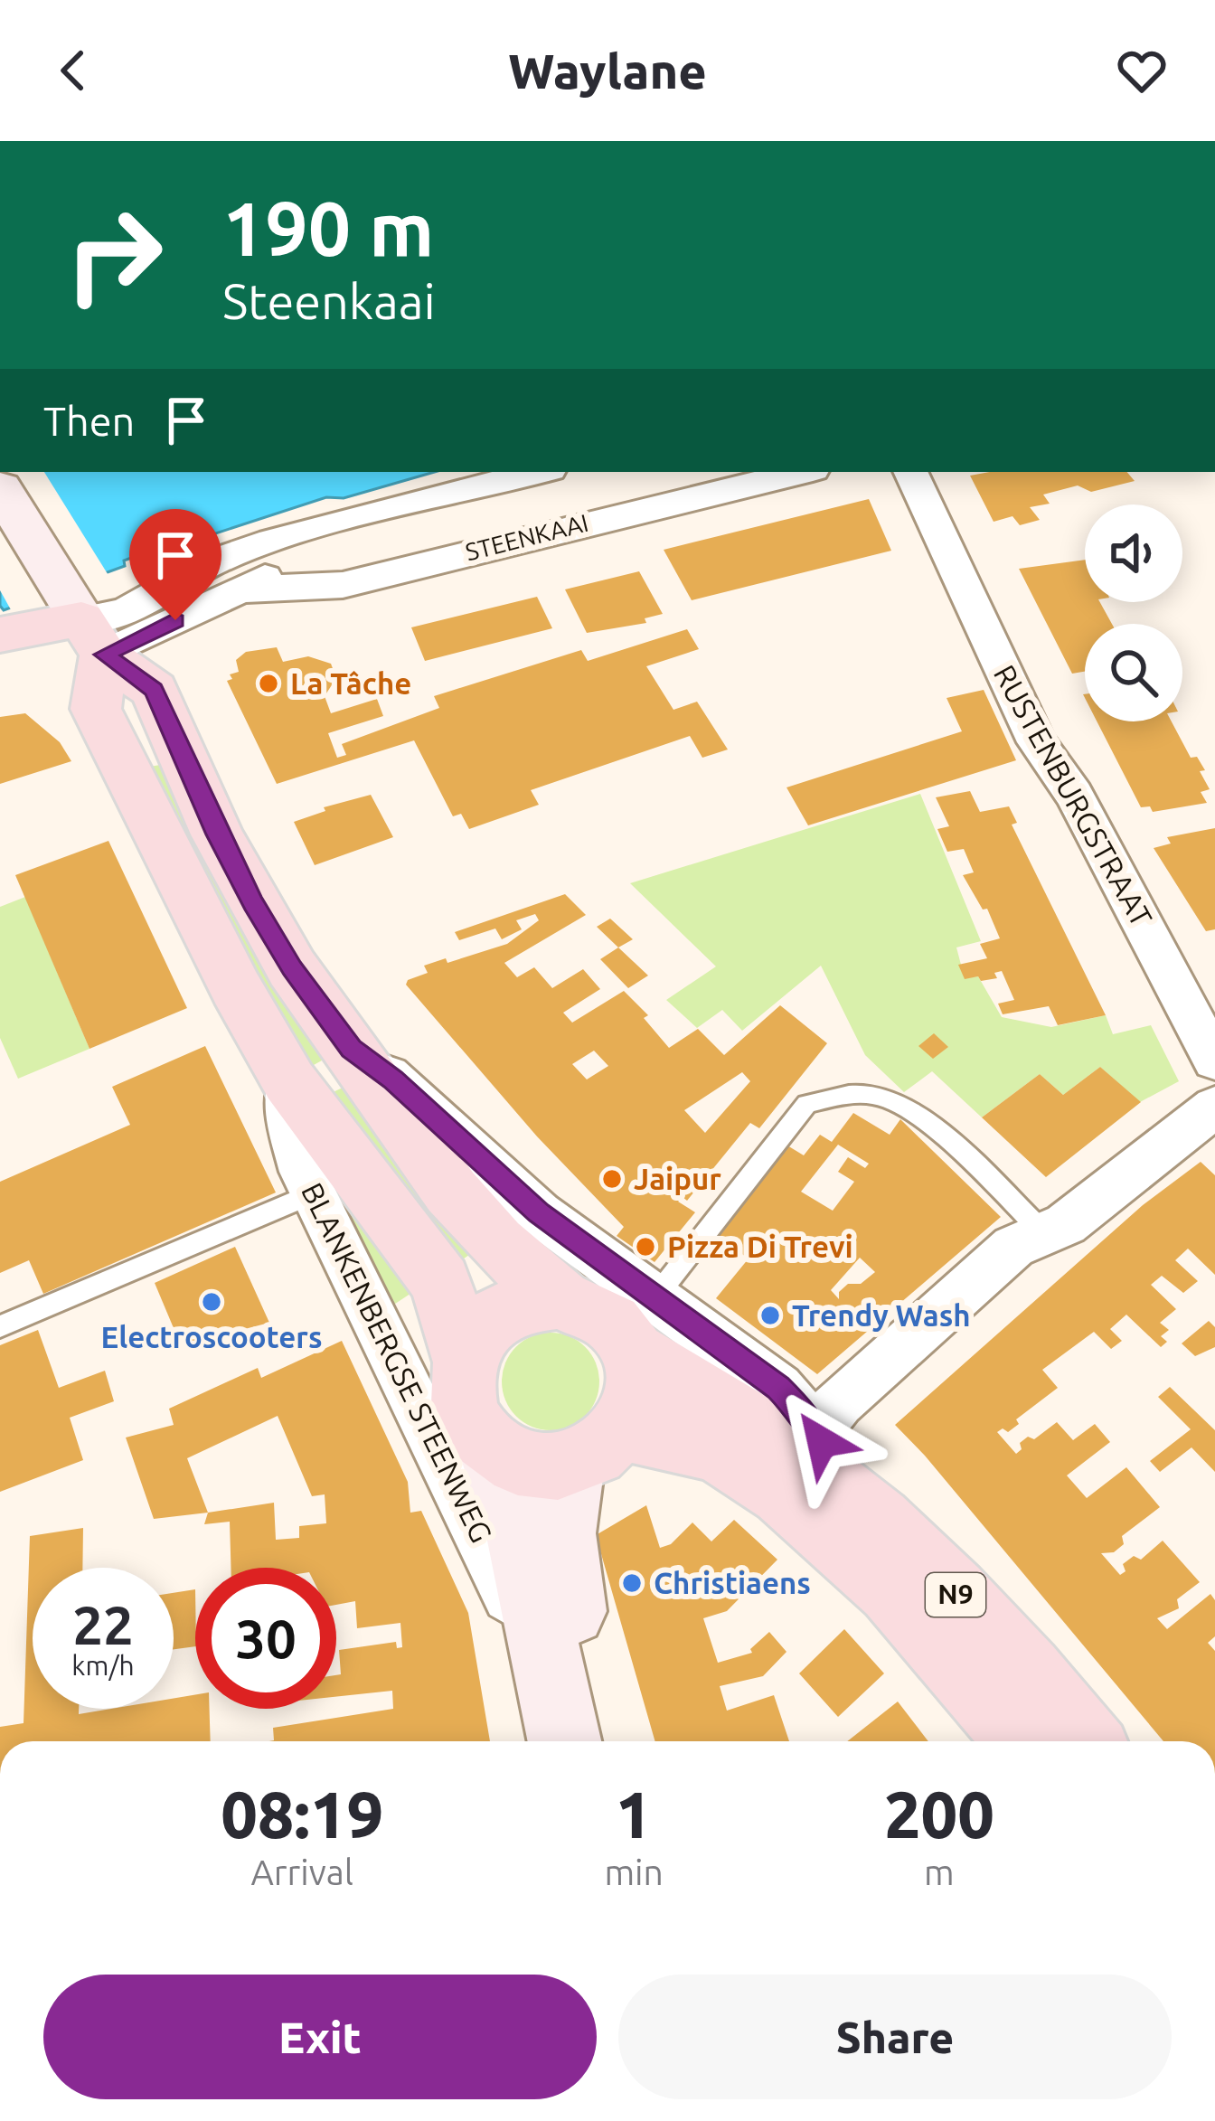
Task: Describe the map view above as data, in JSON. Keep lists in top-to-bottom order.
{
  "streets": {
    "main road": ["BLANKENBERGSE STEENWEG", "N9"],
    "street": ["STEENKAAI", "RUSTENBURGSTRAAT"]
  },
  "crossings": [
    ["STEENKAAI", "BLANKENBERGSE STEENWEG"],
    ["STEENKAAI", "N9"],
    ["BLANKENBERGSE STEENWEG", "N9"]
  ],
  "places": [
    "La Tâche",
    "Jaipur",
    "Pizza Di Trevi",
    "Electroscooters",
    "Trendy Wash",
    "Christiaens"
  ],
  "page": {
    "header": "Waylane",
    "turn": ["190 m", "Steenkaai"],
    "then": "Then",
    "speed": "22 km/h",
    "limit": "30",
    "eta": [
      "08:19",
      "Arrival",
      "1",
      "min",
      "200",
      "m"
    ],
    "buttons": ["Exit", "Share"]
  }
}
